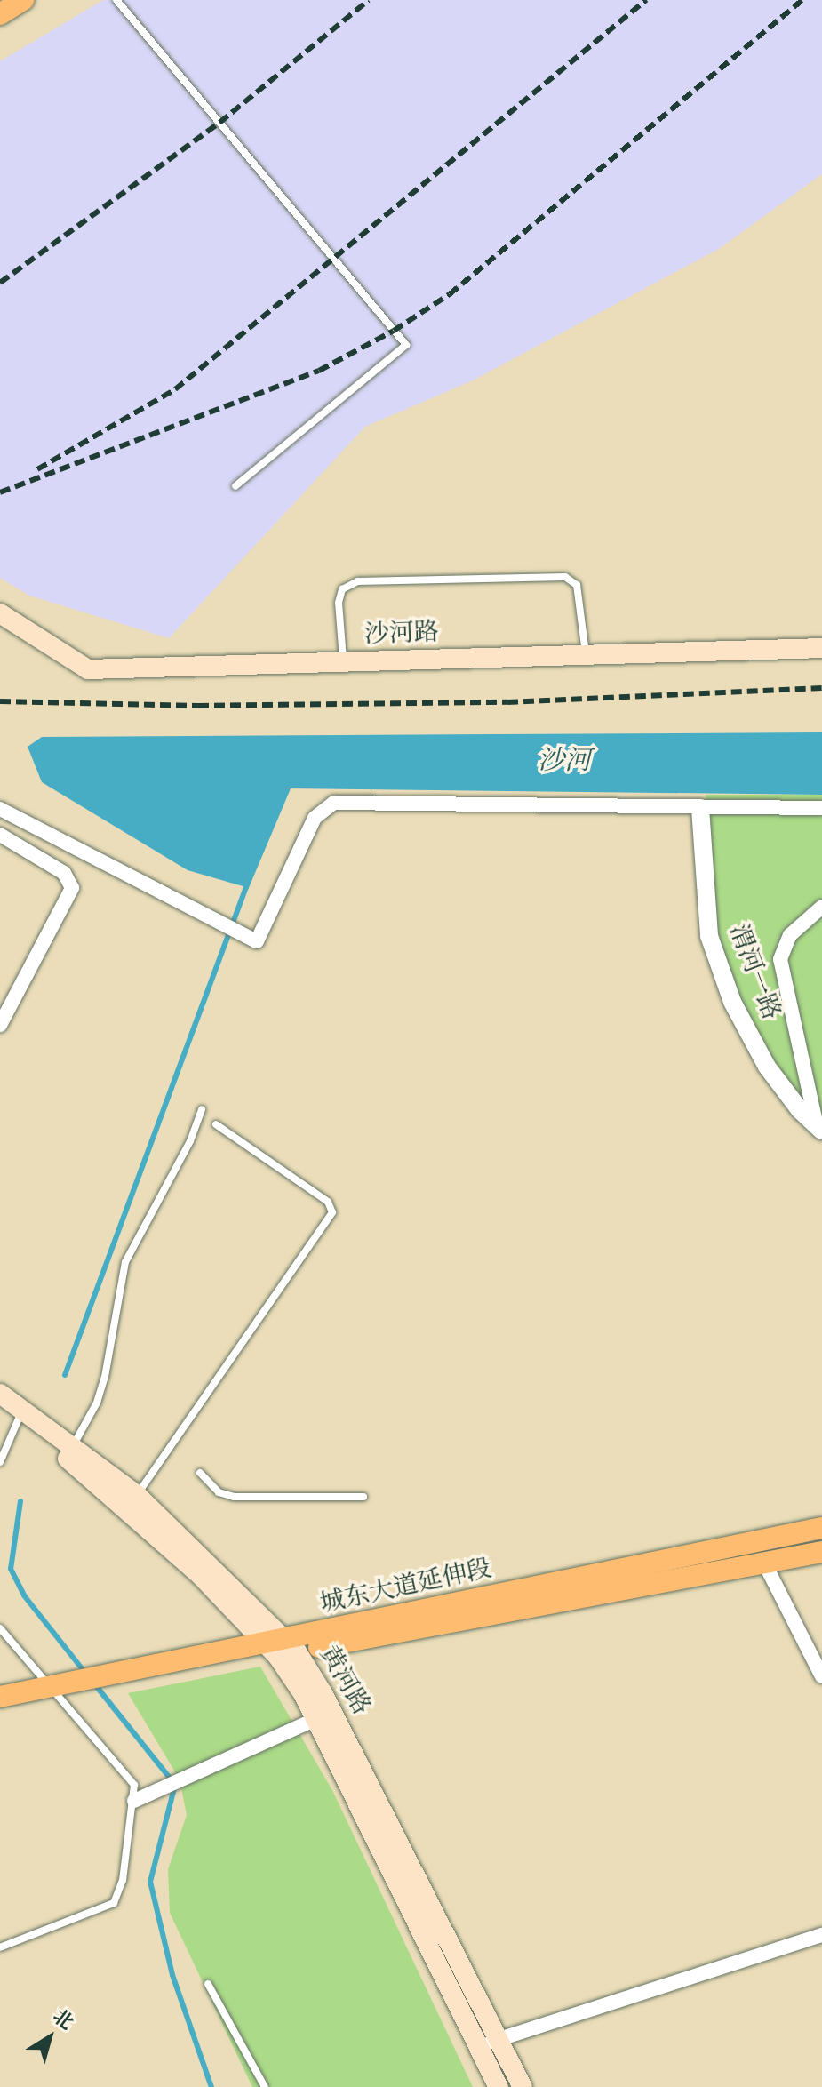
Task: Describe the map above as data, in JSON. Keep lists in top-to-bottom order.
{
  "streets": {
    "main road": ["沙河路", "城东大道延伸段", "黄河路"],
    "street": ["渭河一路"]
  },
  "crossings": [
    ["城东大道延伸段", "黄河路"]
  ],
  "water": ["沙河"],
  "north": "top right"
}
